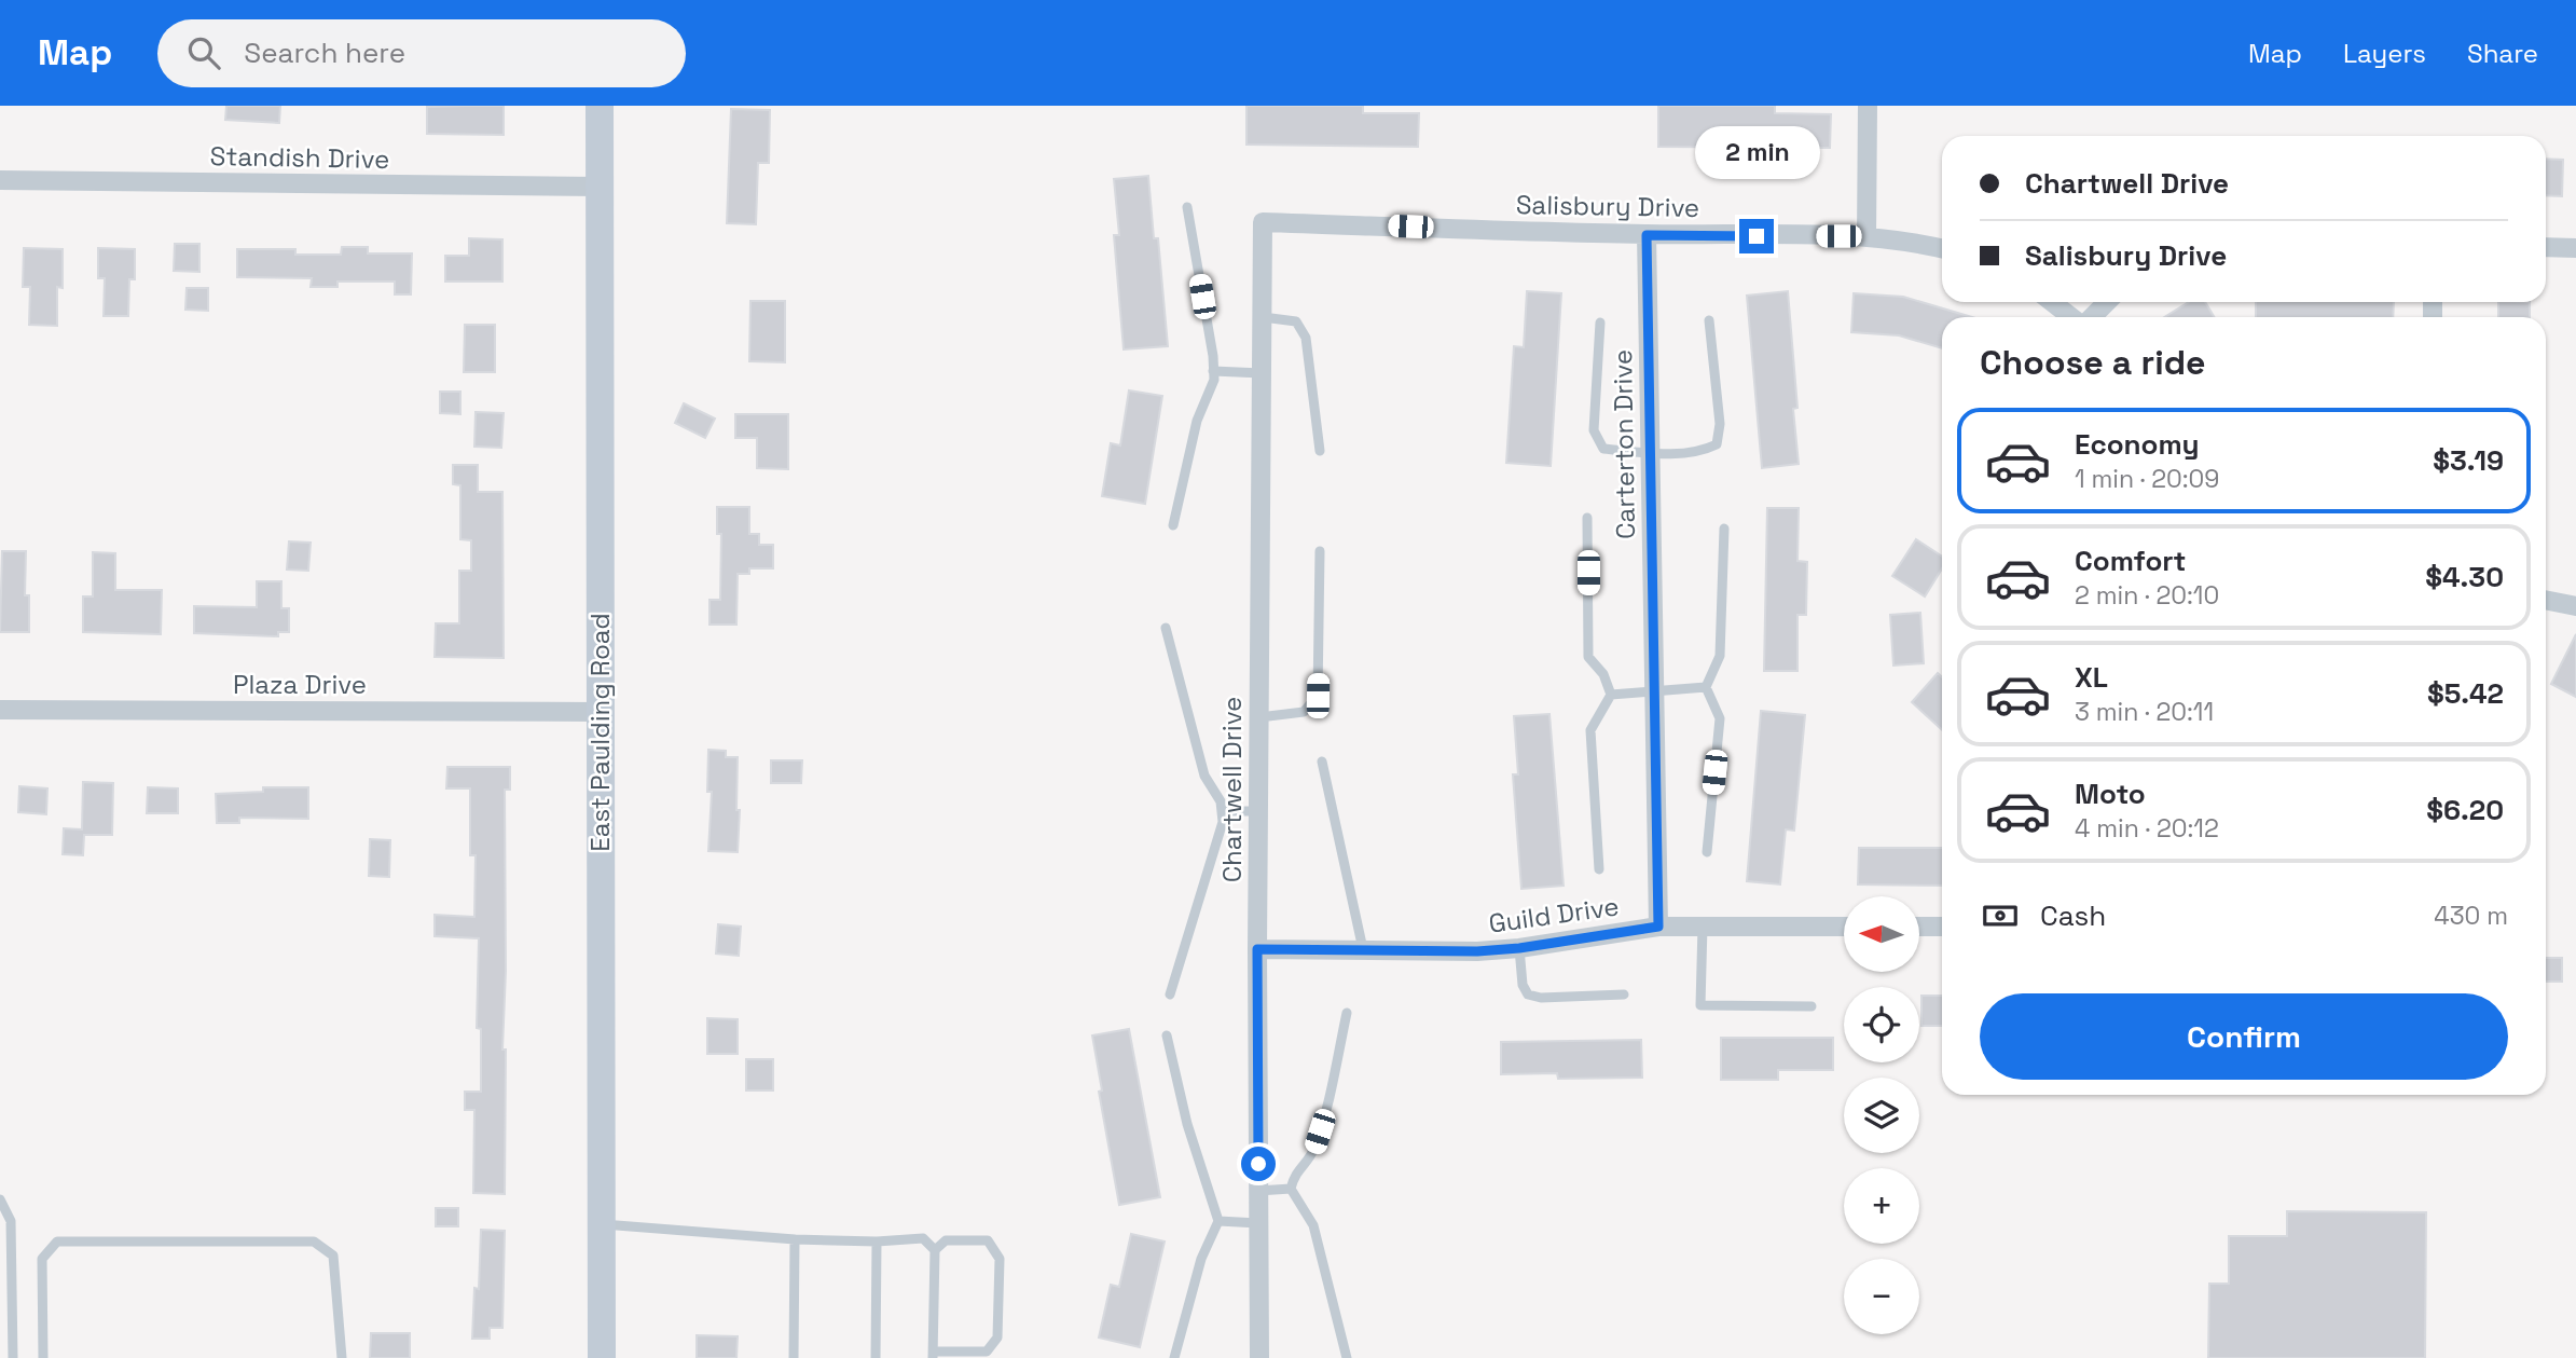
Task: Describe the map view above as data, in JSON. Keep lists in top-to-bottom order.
{
  "streets": {
    "main road": ["East Paulding Road"],
    "street": [
      "Standish Drive",
      "Salisbury Drive",
      "Carterton Drive",
      "Plaza Drive",
      "Chartwell Drive",
      "Guild Drive"
    ]
  },
  "crossings": [
    ["Standish Drive", "East Paulding Road"],
    ["Salisbury Drive", "Carterton Drive"],
    ["Salisbury Drive", "Chartwell Drive"],
    ["Carterton Drive", "Guild Drive"],
    ["Plaza Drive", "East Paulding Road"],
    ["Chartwell Drive", "Guild Drive"]
  ],
  "north": "left",
  "page": {
    "header": "Map",
    "search": "Search here",
    "nav": ["Map", "Layers", "Share"],
    "bubble": "2 min",
    "banner": ["Chartwell Drive", "Salisbury Drive"],
    "heading": "Choose a ride",
    "list": [
      {
        "name": "Economy",
        "note": "1 min · 20:09",
        "value": "$3.19"
      },
      {
        "name": "Comfort",
        "note": "2 min · 20:10",
        "value": "$4.30"
      },
      {
        "name": "XL",
        "note": "3 min · 20:11",
        "value": "$5.42"
      },
      {
        "name": "Moto",
        "note": "4 min · 20:12",
        "value": "$6.20"
      }
    ],
    "pay": ["Cash", "430 m"],
    "map_buttons": ["+", "−"],
    "buttons": "Confirm"
  }
}
